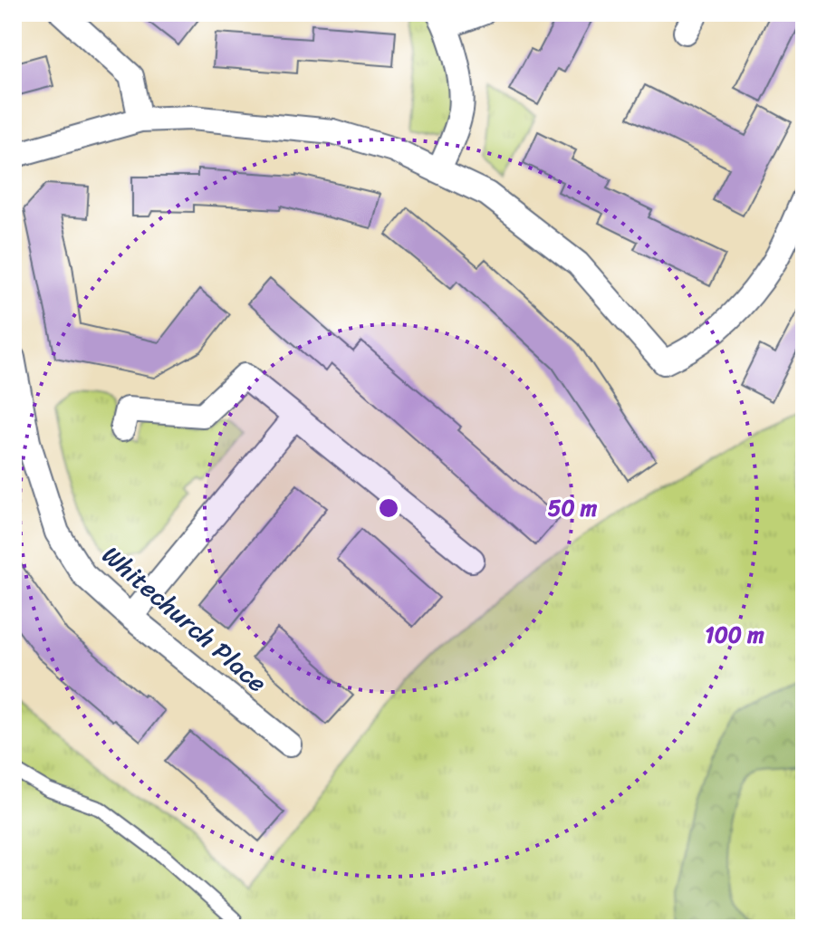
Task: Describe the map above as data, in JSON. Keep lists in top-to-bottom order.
{
  "streets": {
    "street": ["Whitechurch Place"]
  },
  "rings": ["50 m", "100 m"]
}
